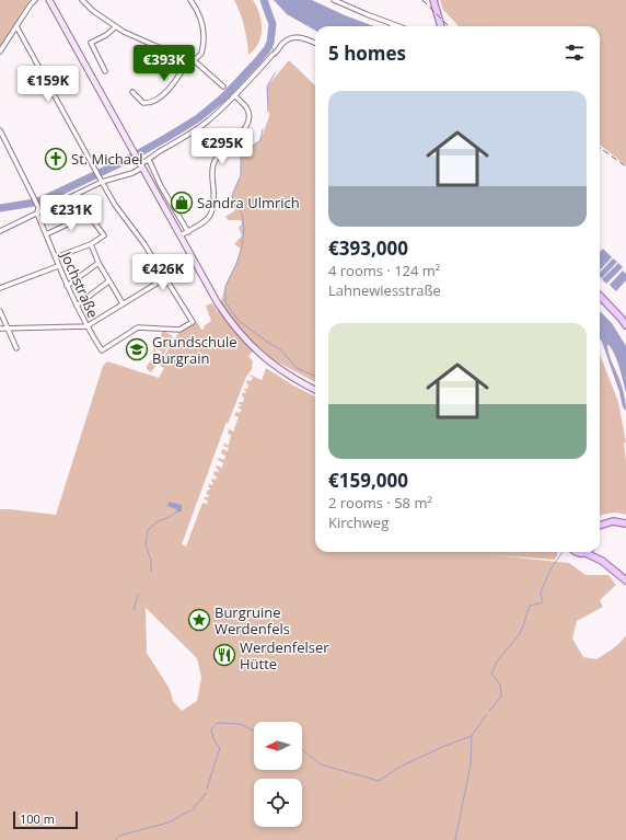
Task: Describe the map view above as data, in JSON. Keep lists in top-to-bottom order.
{
  "streets": {
    "street": ["Jochstraße"]
  },
  "places": {
    "church": ["St. Michael"],
    "shop": ["Sandra Ulmrich"],
    "school or university": ["Grundschule Burgrain"],
    "place": ["Burgruine Werdenfels"],
    "restaurant": ["Werdenfelser Hütte"]
  },
  "scale_bar": "100 m",
  "north": "left",
  "page": {
    "heading": "5 homes",
    "price": [
      "€393K",
      "€159K",
      "€295K",
      "€231K",
      "€426K"
    ],
    "list": [
      {
        "name": "€393,000",
        "note": "4 rooms · 124 m² · Lahnewiesstraße"
      },
      {
        "name": "€159,000",
        "note": "2 rooms · 58 m² · Kirchweg"
      }
    ],
    "scale": "100 m"
  }
}
